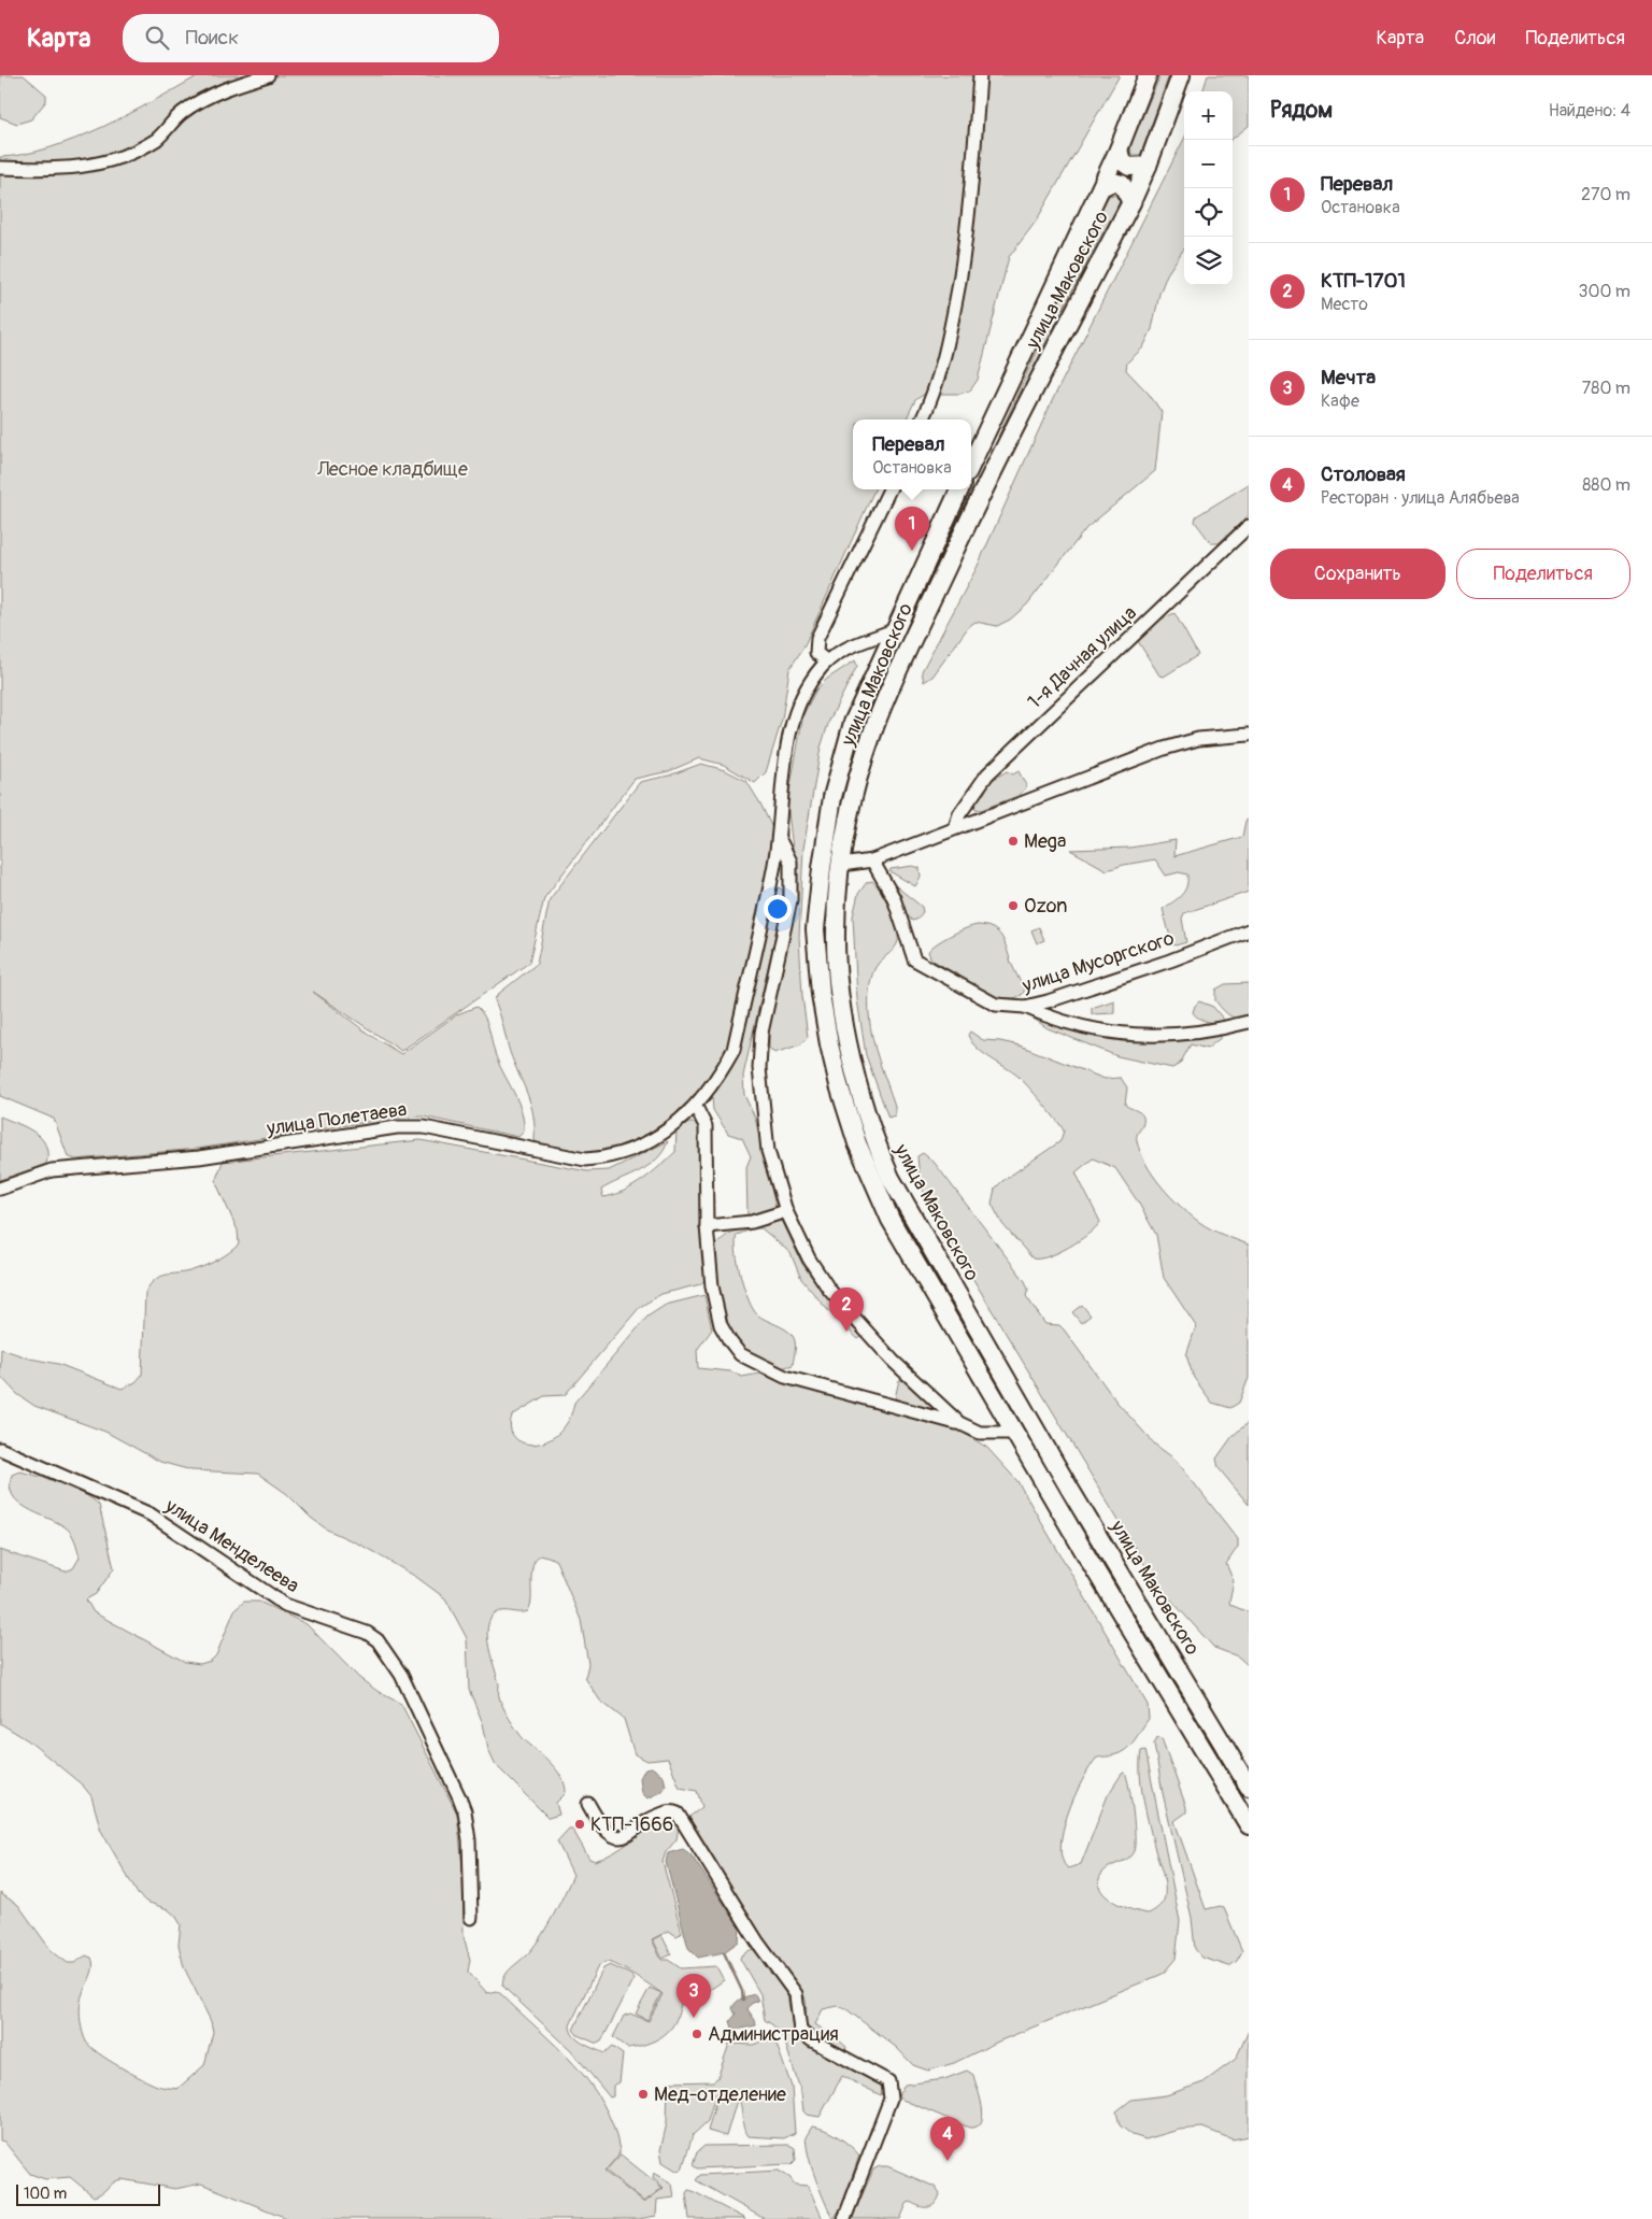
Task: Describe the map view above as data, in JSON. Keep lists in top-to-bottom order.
{
  "streets": {
    "highway": ["улица Маковского"],
    "street": [
      "1-я Дачная улица",
      "улица Мусоргского",
      "улица Полетаева",
      "улица Менделеева"
    ]
  },
  "parks": ["Лесное кладбище"],
  "places": [
    "Mega",
    "Ozon",
    "КТП-1666",
    "Администрация",
    "Мед-отделение"
  ],
  "scale_bar": "100 m",
  "page": {
    "header": "Карта",
    "search": "Поиск",
    "nav": ["Карта", "Слои", "Поделиться"],
    "heading": ["Рядом", "Найдено: 4"],
    "map_buttons": ["+", "−"],
    "list": [
      {
        "mark": "1",
        "name": "Перевал",
        "note": "Остановка",
        "value": "270 m"
      },
      {
        "mark": "2",
        "name": "КТП-1701",
        "note": "Место",
        "value": "300 m"
      },
      {
        "mark": "3",
        "name": "Мечта",
        "note": "Кафе",
        "value": "780 m"
      },
      {
        "mark": "4",
        "name": "Столовая",
        "note": "Ресторан · улица Алябьева",
        "value": "880 m"
      }
    ],
    "popup": ["Перевал", "Остановка"],
    "pins": [
      "1",
      "2",
      "3",
      "4"
    ],
    "buttons": ["Сохранить", "Поделиться"],
    "scale": "100 m"
  }
}
